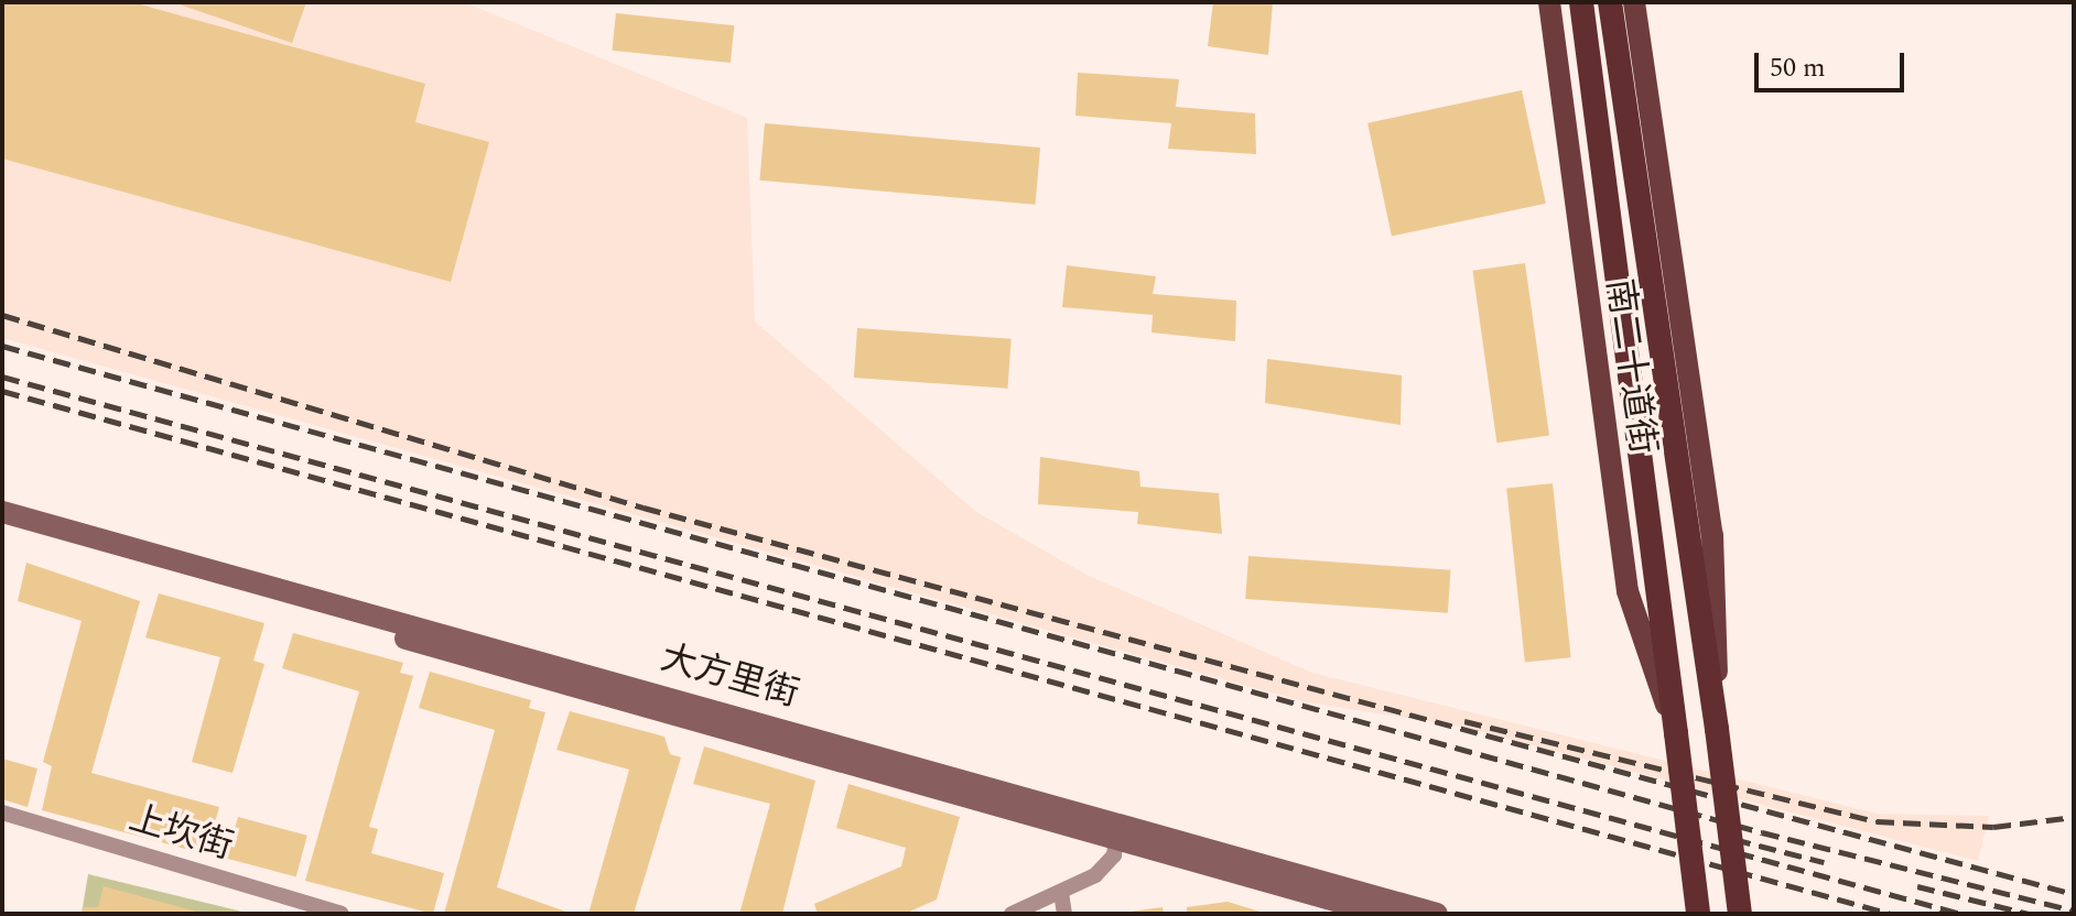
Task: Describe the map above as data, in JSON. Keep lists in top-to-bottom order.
{
  "streets": {
    "main road": ["南二十道街", "大方里街"],
    "street": ["上坎街"]
  },
  "scale_bar": "50 m"
}
